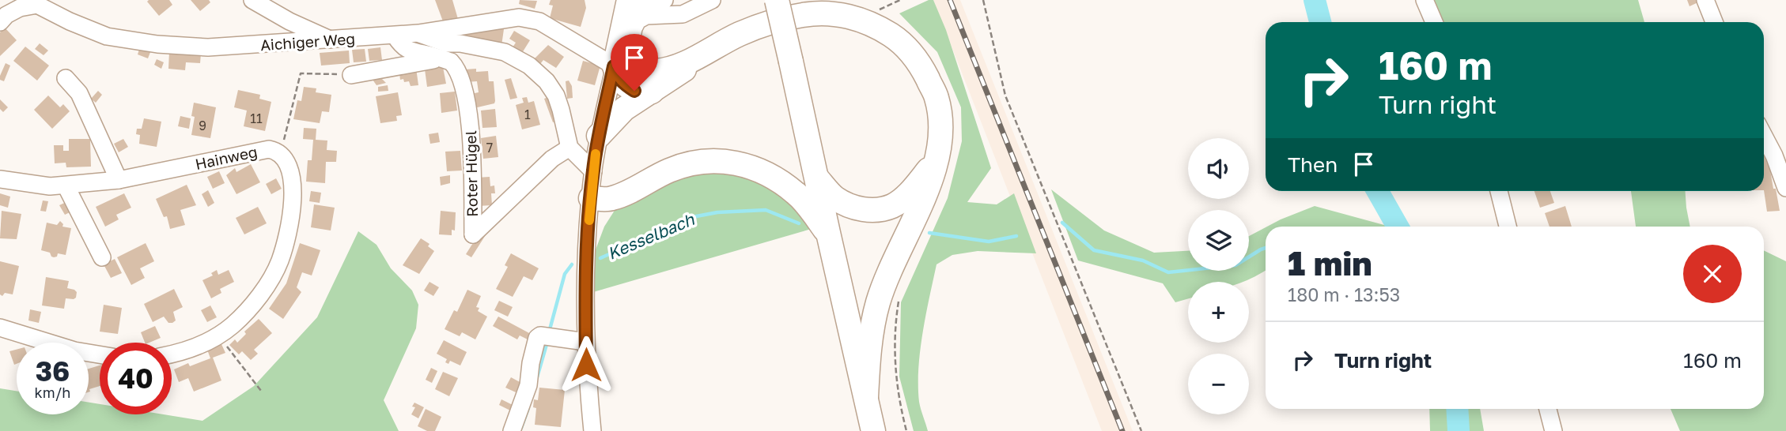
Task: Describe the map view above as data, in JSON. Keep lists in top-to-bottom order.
{
  "streets": {
    "street": ["Aichiger Weg", "Hainweg", "Roter Hügel"]
  },
  "water": ["Kesselbach"],
  "house_numbers": [
    "1",
    "11",
    "9",
    "7"
  ],
  "page": {
    "turn": ["160 m", "Turn right"],
    "map_buttons": ["+", "−"],
    "then": "Then",
    "heading": ["1 min", "180 m · 13:53"],
    "list": [
      {
        "name": "Turn right",
        "value": "160 m"
      }
    ],
    "speed": "36 km/h",
    "limit": "40"
  }
}
